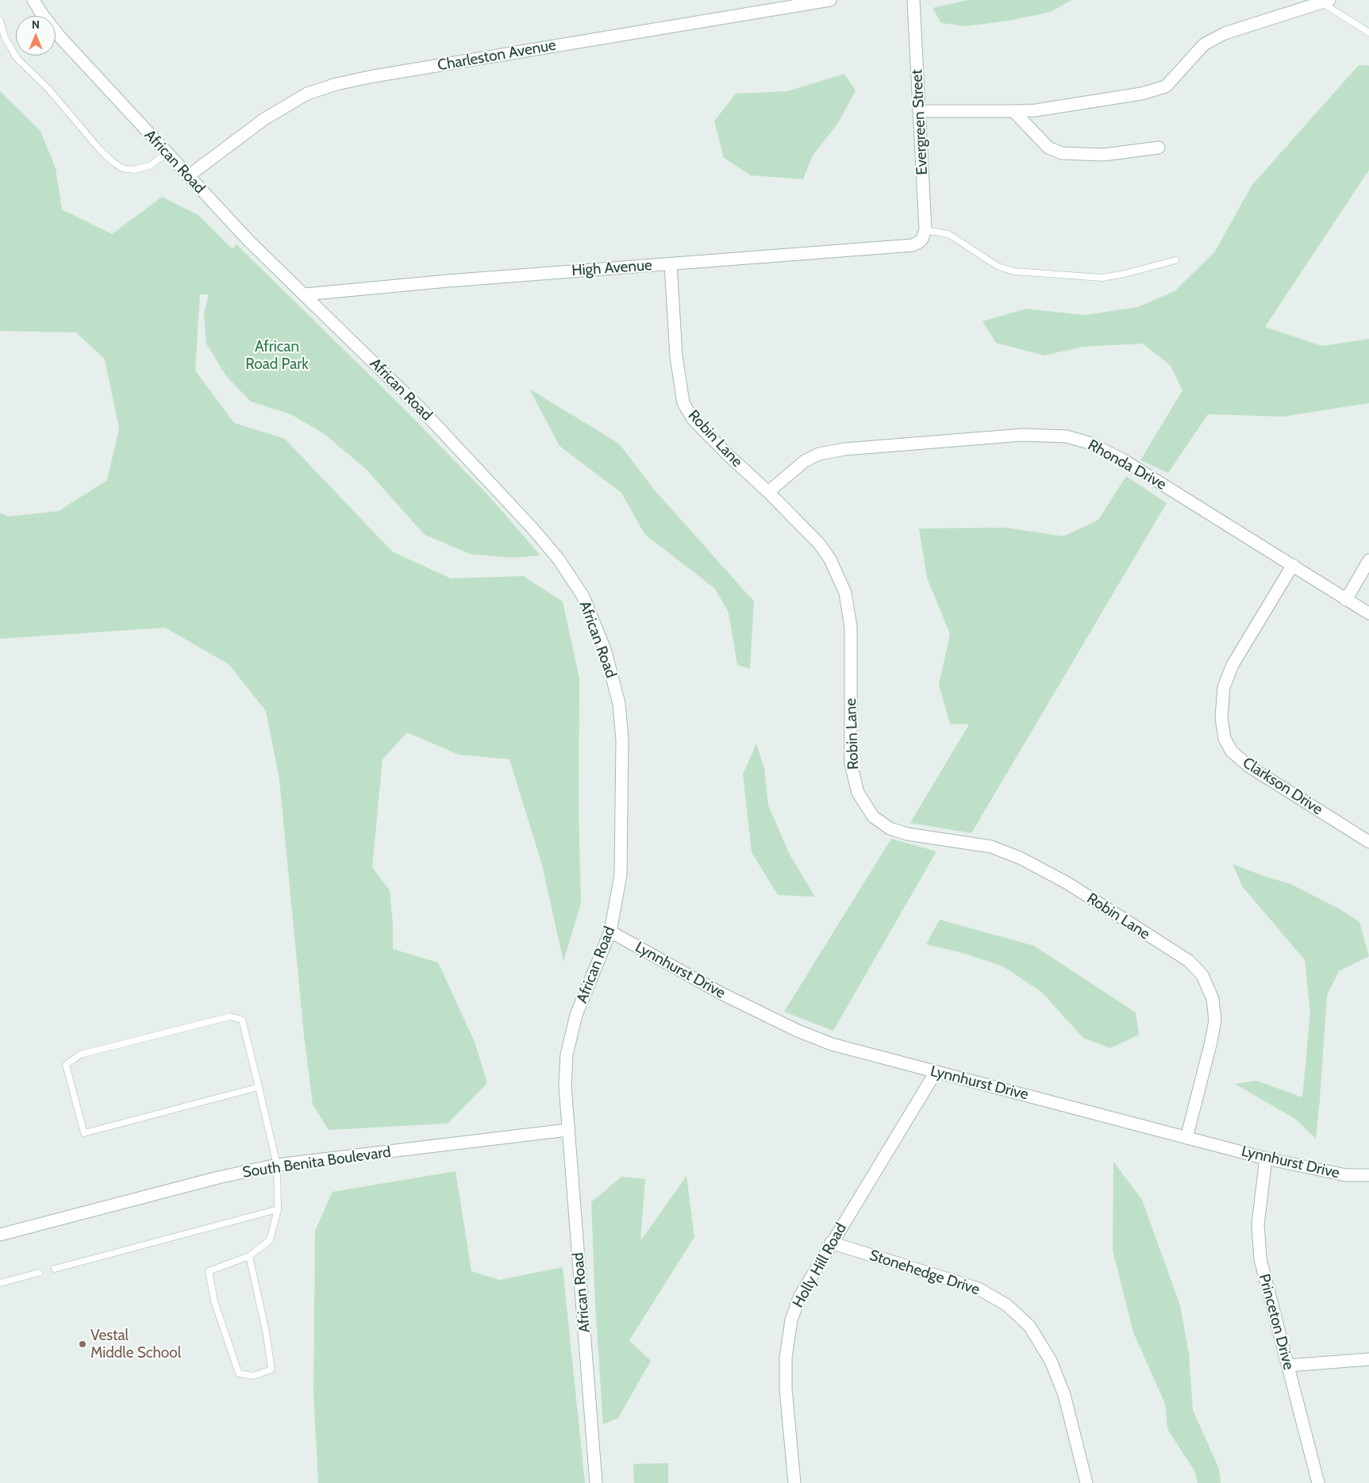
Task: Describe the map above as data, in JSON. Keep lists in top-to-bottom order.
{
  "streets": {
    "street": [
      "Charleston Avenue",
      "Evergreen Street",
      "African Road",
      "High Avenue",
      "Robin Lane",
      "Rhonda Drive",
      "Clarkson Drive",
      "Lynnhurst Drive",
      "South Benita Boulevard",
      "Holly Hill Road",
      "Stonehedge Drive",
      "Princeton Drive"
    ]
  },
  "crossings": [
    ["Charleston Avenue", "African Road"],
    ["Evergreen Street", "High Avenue"],
    ["African Road", "High Avenue"],
    ["African Road", "Lynnhurst Drive"],
    ["African Road", "South Benita Boulevard"],
    ["High Avenue", "Robin Lane"],
    ["Robin Lane", "Rhonda Drive"],
    ["Robin Lane", "Lynnhurst Drive"],
    ["Rhonda Drive", "Clarkson Drive"],
    ["Lynnhurst Drive", "Holly Hill Road"],
    ["Lynnhurst Drive", "Princeton Drive"],
    ["Holly Hill Road", "Stonehedge Drive"]
  ],
  "parks": ["African Road Park"],
  "places": ["Vestal Middle School"],
  "north": "top"
}
